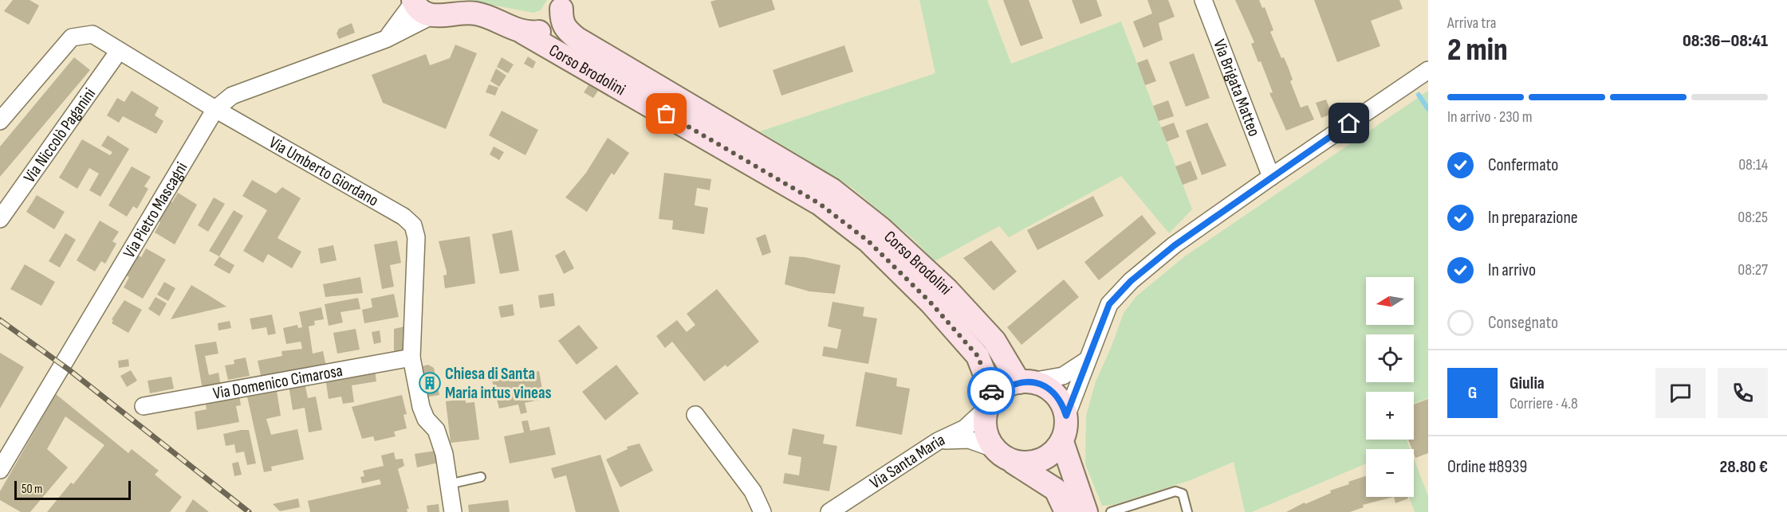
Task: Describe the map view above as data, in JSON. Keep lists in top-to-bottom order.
{
  "streets": {
    "main road": ["Corso Brodolini"],
    "street": [
      "Via Brigata Matteo",
      "Via Niccolò Paganini",
      "Via Umberto Giordano",
      "Via Pietro Mascagni",
      "Via Domenico Cimarosa",
      "Via Santa Maria"
    ]
  },
  "crossings": [
    ["Corso Brodolini", "Via Pietro Mascagni"],
    ["Corso Brodolini", "Via Santa Maria"],
    ["Via Niccolò Paganini", "Via Umberto Giordano"],
    ["Via Umberto Giordano", "Via Pietro Mascagni"],
    ["Via Umberto Giordano", "Via Domenico Cimarosa"]
  ],
  "places": {
    "building": ["Chiesa di Santa Maria intus vineas"]
  },
  "scale_bar": "50 m",
  "north": "left",
  "page": {
    "heading": ["2 min", "Arriva tra", "08:36–08:41"],
    "panel": [
      "Giulia",
      "Corriere · 4.8",
      "Ordine #8939",
      "28.80 €"
    ],
    "bar": "In arrivo · 230 m",
    "list": [
      ["Confermato", "08:14"],
      ["In preparazione", "08:25"],
      ["In arrivo", "08:27"],
      "Consegnato"
    ],
    "map_buttons": ["+", "−"],
    "round": "G",
    "scale": "50 m"
  }
}
